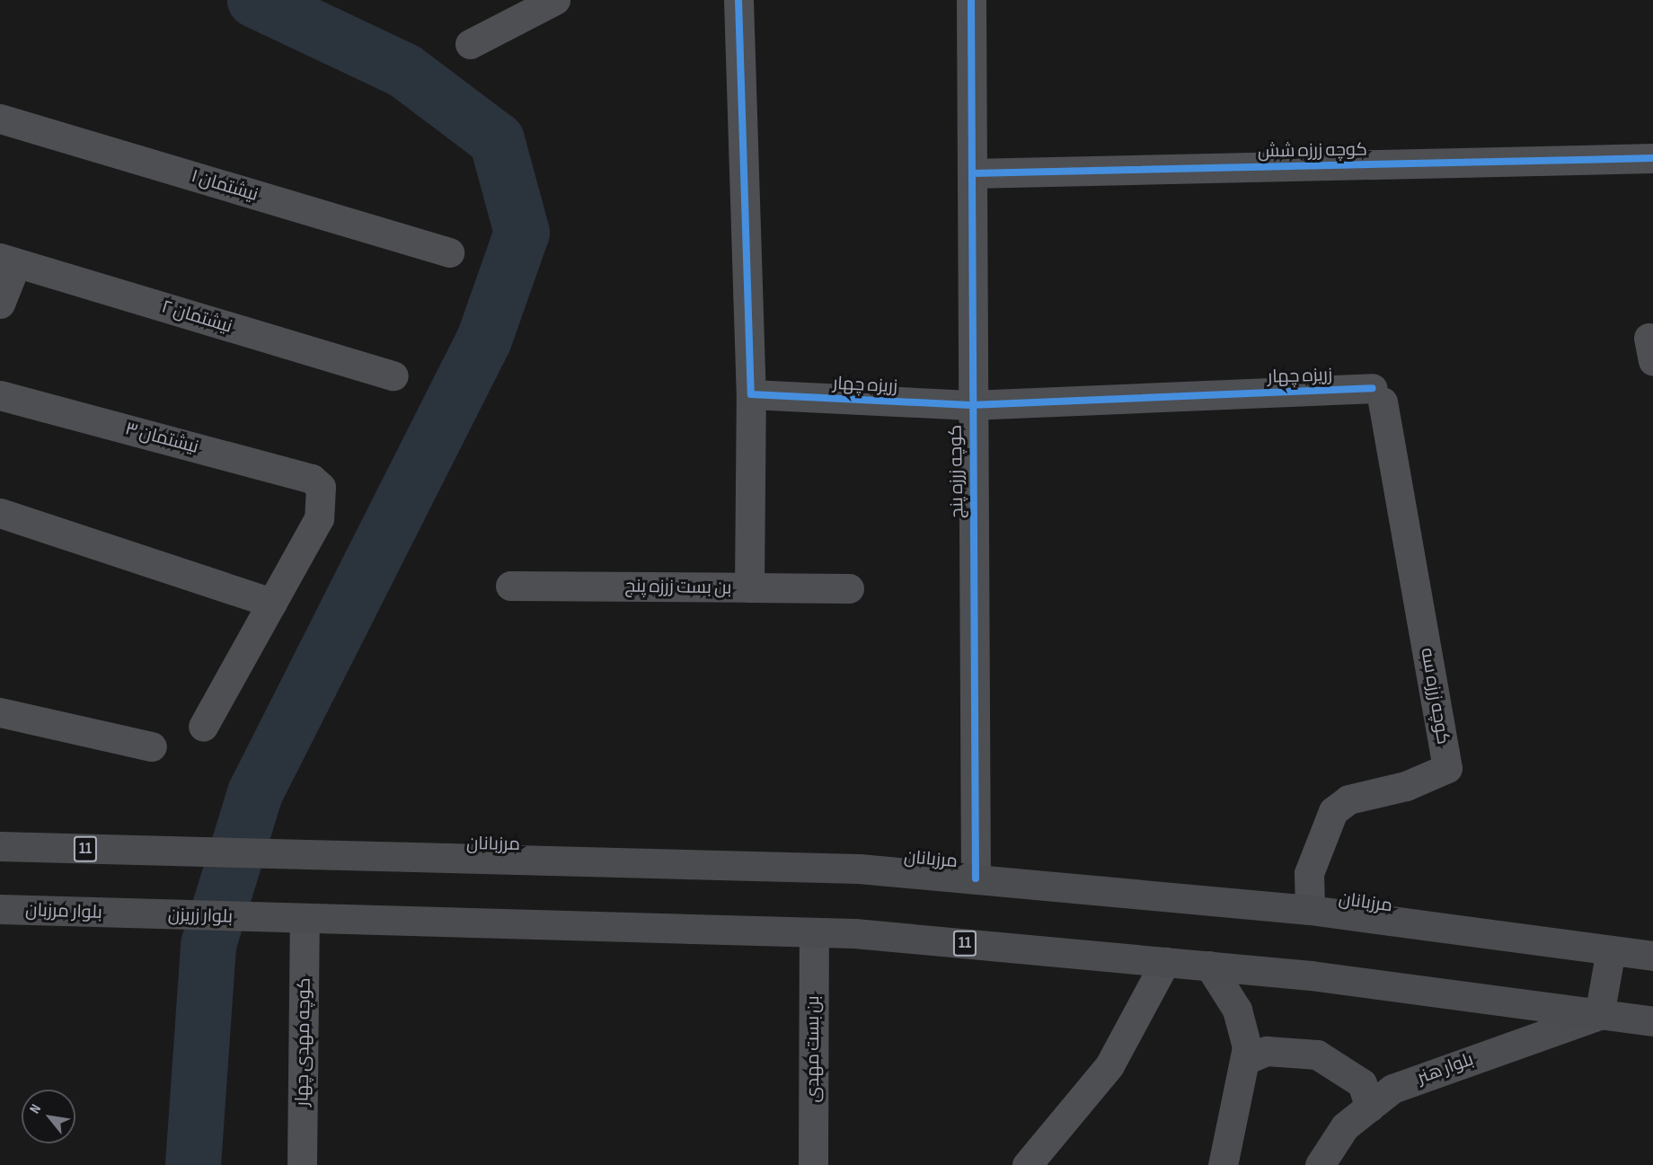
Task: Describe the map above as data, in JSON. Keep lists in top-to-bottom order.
{
  "streets": {
    "main road": [
      "مرزبانان",
      "11",
      "بلوار مرزبان",
      "بلوار زریزن",
      "بلوار هنر"
    ],
    "street": [
      "کوچه زرزه شش",
      "نيشتمان ۱",
      "نيشتمان ۲",
      "زریزه چهار",
      "نيشتمان ۳",
      "کوچه زرزه پنج",
      "بن بست زرزه پنج",
      "کوچه زرزه سه",
      "کوچه مهدی چهار",
      "بن بست مهدی"
    ]
  },
  "crossings": [
    ["کوچه زرزه شش", "کوچه زرزه پنج"],
    ["زریزه چهار", "کوچه زرزه پنج"],
    ["زریزه چهار", "بن بست زرزه پنج"],
    ["زریزه چهار", "کوچه زرزه سه"],
    ["کوچه زرزه پنج", "مرزبانان"],
    ["کوچه زرزه سه", "مرزبانان"],
    ["11", "بلوار زریزن"],
    ["11", "کوچه مهدی چهار"],
    ["11", "بن بست مهدی"],
    ["11", "بلوار هنر"],
    ["بلوار مرزبان", "بلوار زریزن"],
    ["بلوار زریزن", "کوچه مهدی چهار"]
  ],
  "north": "top left"
}
